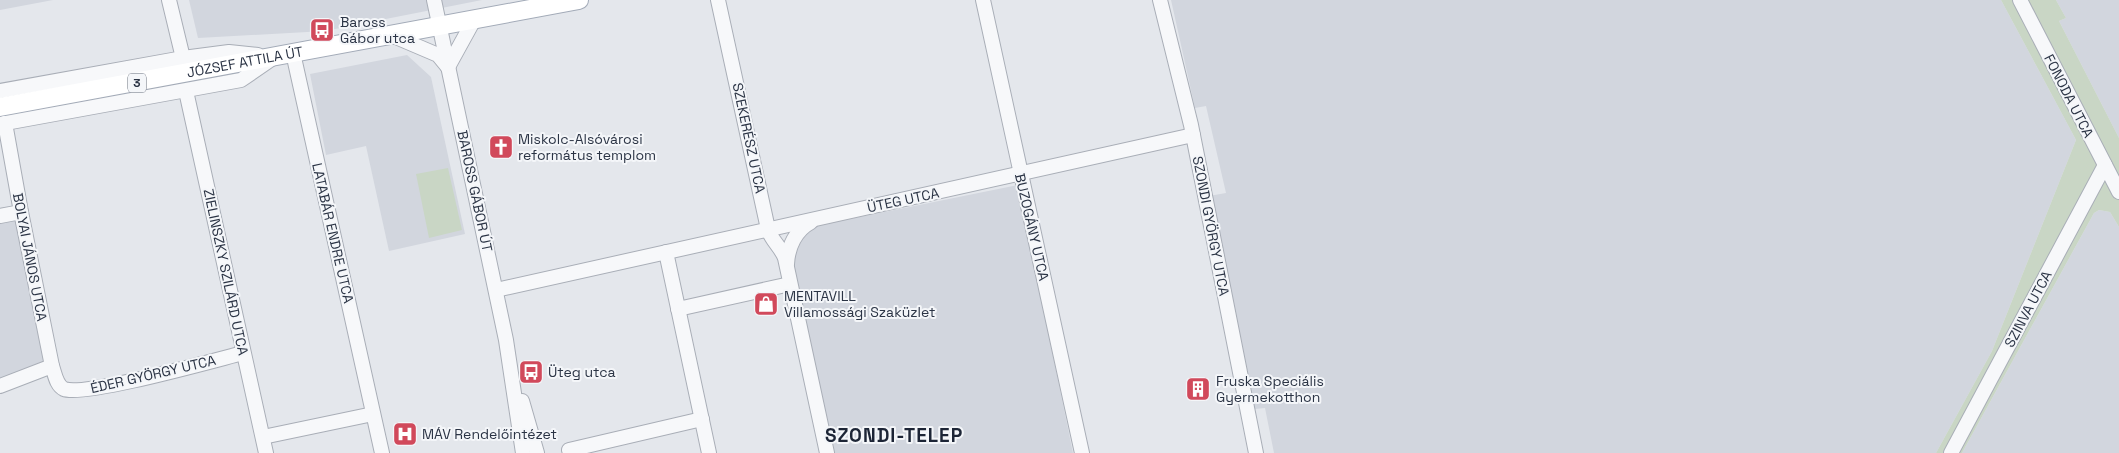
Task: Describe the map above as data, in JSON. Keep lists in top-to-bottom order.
{
  "streets": {
    "main road": ["JÓZSEF ATTILA ÚT", "3"],
    "street": [
      "FONODA UTCA",
      "SZEKERÉSZ UTCA",
      "BAROSS GÁBOR ÚT",
      "ÜTEG UTCA",
      "SZONDI GYÖRGY UTCA",
      "BUZOGÁNY UTCA",
      "LATABÁR ENDRE UTCA",
      "BOLYAI JÁNOS UTCA",
      "ZIELINSZKY SZILÁRD UTCA",
      "SZINVA UTCA",
      "ÉDER GYÖRGY UTCA"
    ]
  },
  "crossings": [
    ["JÓZSEF ATTILA ÚT", "BAROSS GÁBOR ÚT"],
    ["JÓZSEF ATTILA ÚT", "LATABÁR ENDRE UTCA"],
    ["JÓZSEF ATTILA ÚT", "BOLYAI JÁNOS UTCA"],
    ["FONODA UTCA", "SZINVA UTCA"],
    ["SZEKERÉSZ UTCA", "ÜTEG UTCA"],
    ["BAROSS GÁBOR ÚT", "ÜTEG UTCA"],
    ["ÜTEG UTCA", "SZONDI GYÖRGY UTCA"],
    ["ÜTEG UTCA", "BUZOGÁNY UTCA"],
    ["BOLYAI JÁNOS UTCA", "ÉDER GYÖRGY UTCA"],
    ["ZIELINSZKY SZILÁRD UTCA", "ÉDER GYÖRGY UTCA"]
  ],
  "districts": ["SZONDI-TELEP"],
  "places": {
    "bus stop": ["Baross Gábor utca", "Üteg utca"],
    "church": ["Miskolc-Alsóvárosi református templom"],
    "shop": ["MENTAVILL Villamossági Szaküzlet"],
    "building": ["Fruska Speciális Gyermekotthon"],
    "hospital": ["MÁV Rendelőintézet"]
  }
}
